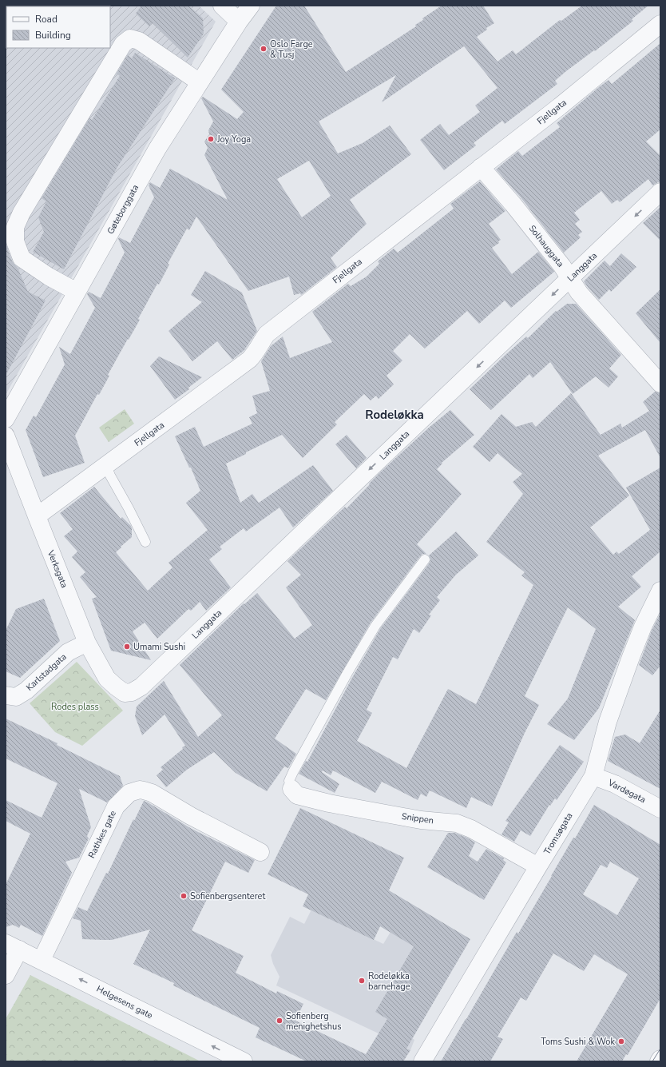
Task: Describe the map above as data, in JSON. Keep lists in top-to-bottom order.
{
  "streets": {
    "street": [
      "Fjellgata",
      "Gøteborggata",
      "Solhauggata",
      "Langgata",
      "Verksgata",
      "Karlstadgata",
      "Vardøgata",
      "Snippen",
      "Tromsøgata",
      "Rathkes gate",
      "Helgesens gate"
    ]
  },
  "crossings": [
    ["Fjellgata", "Solhauggata"],
    ["Fjellgata", "Verksgata"],
    ["Solhauggata", "Langgata"],
    ["Langgata", "Verksgata"],
    ["Verksgata", "Karlstadgata"],
    ["Vardøgata", "Tromsøgata"],
    ["Snippen", "Tromsøgata"],
    ["Rathkes gate", "Helgesens gate"]
  ],
  "one_way": ["Langgata", "Helgesens gate"],
  "districts": ["Rodeløkka"],
  "parks": ["Rodes plass"],
  "places": [
    "Oslo Farge & Tusj",
    "Joy Yoga",
    "Umami Sushi",
    "Sofienbergsenteret",
    "Rodeløkka barnehage",
    "Sofienberg menighetshus",
    "Toms Sushi & Wok"
  ],
  "legend": ["Road", "Building"]
}
